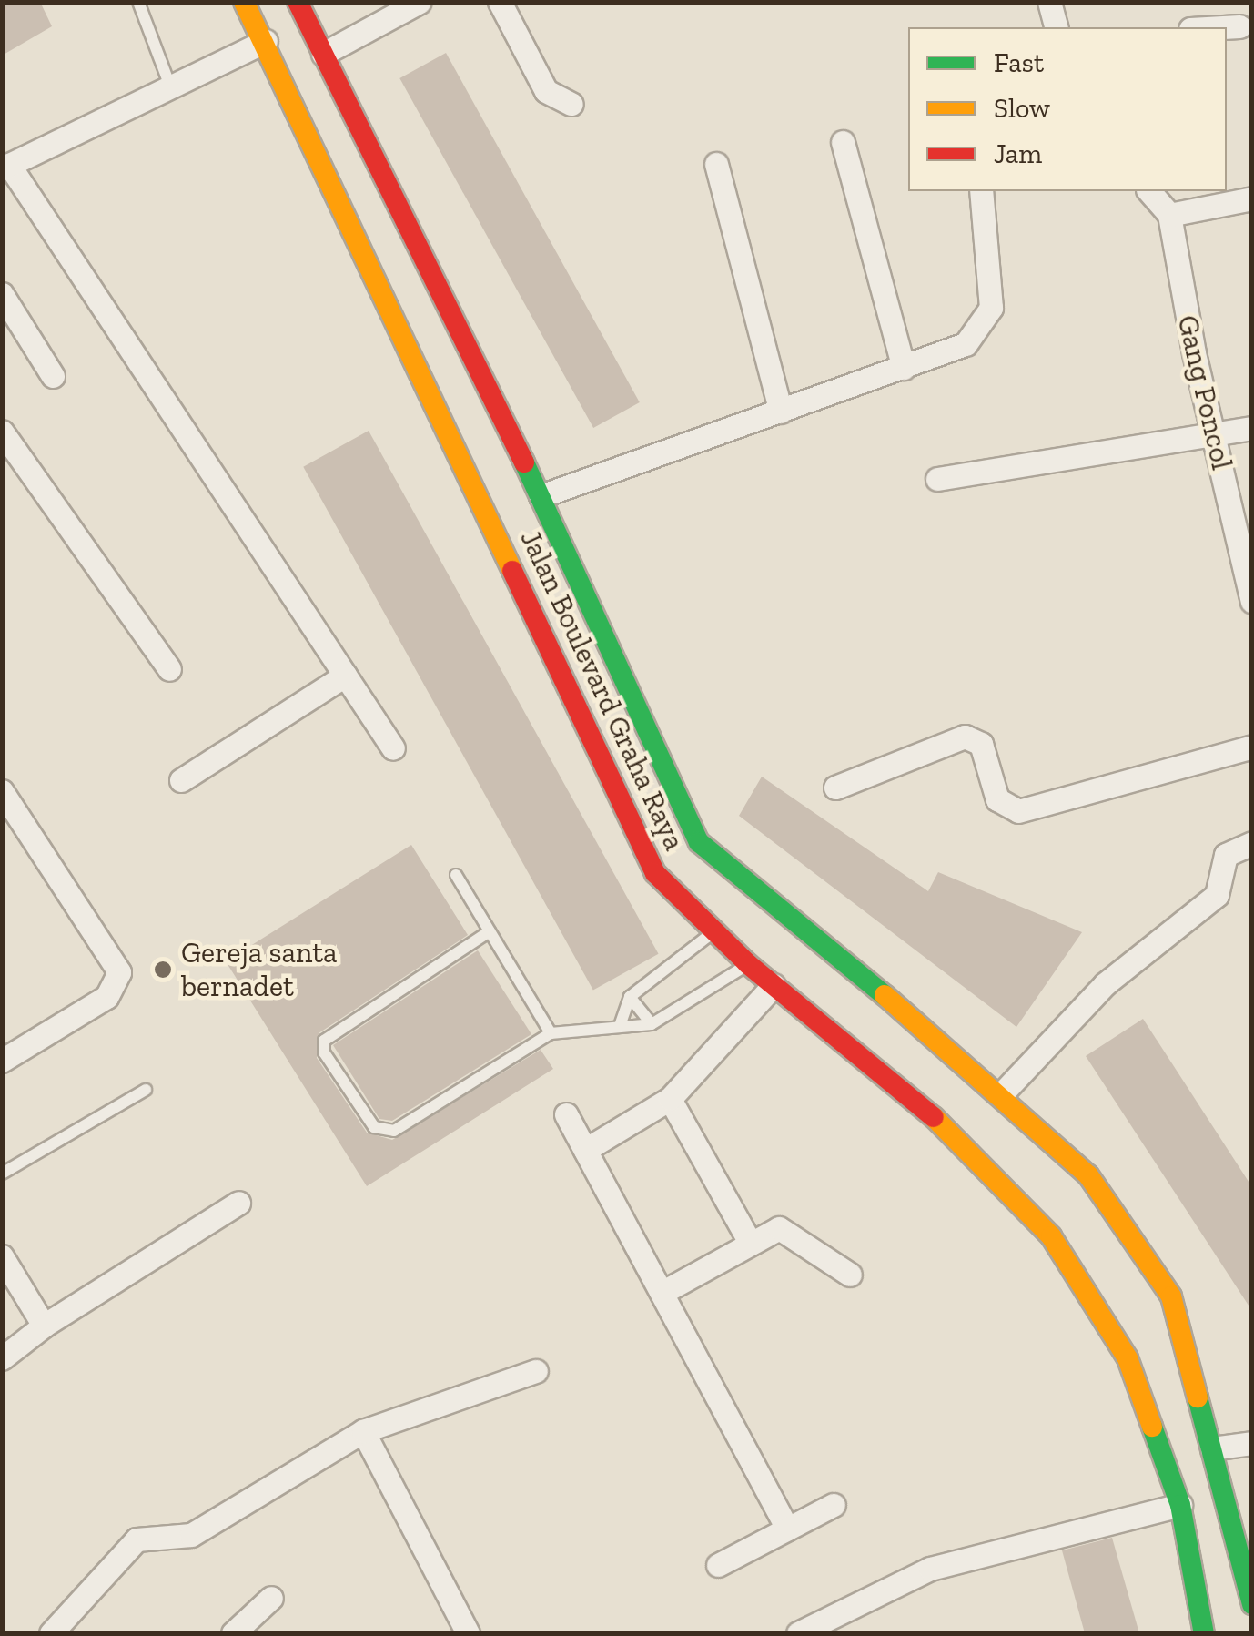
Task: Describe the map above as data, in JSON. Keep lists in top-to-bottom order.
{
  "streets": {
    "main road": ["Jalan Boulevard Graha Raya"],
    "street": ["Gang Poncol"]
  },
  "places": ["Gereja santa bernadet"],
  "legend": ["Fast", "Slow", "Jam"]
}
